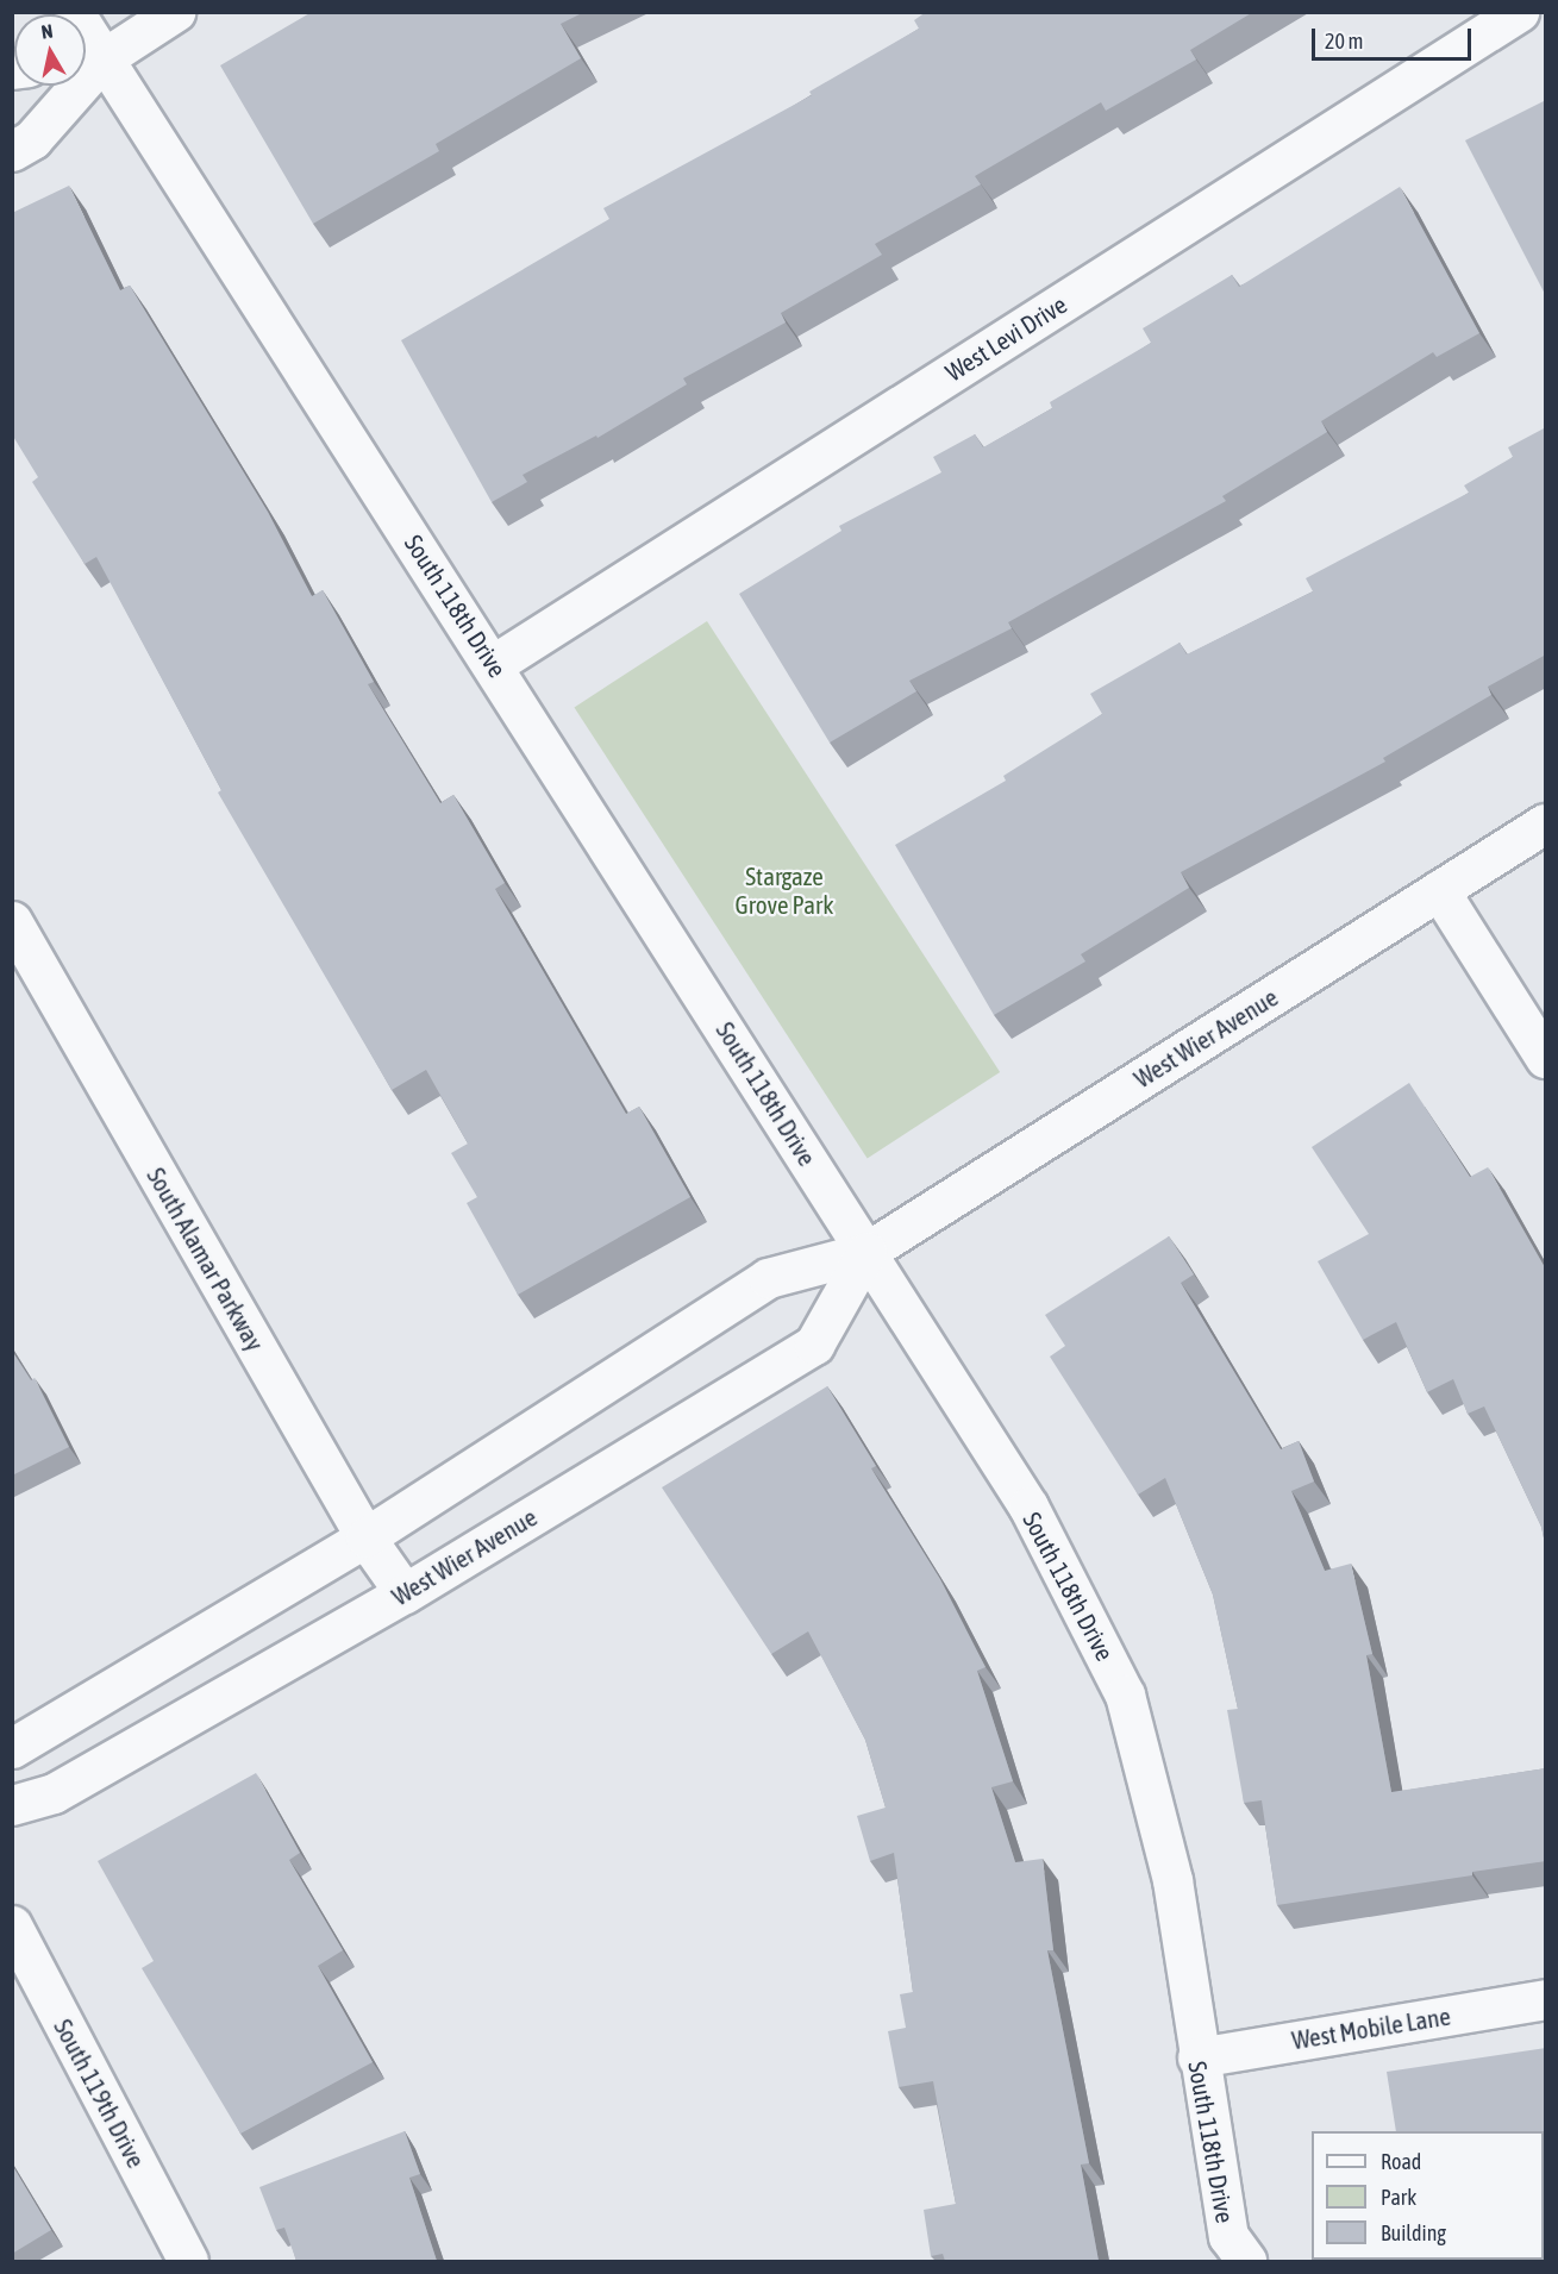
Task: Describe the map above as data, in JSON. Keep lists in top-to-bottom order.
{
  "streets": {
    "street": [
      "West Levi Drive",
      "South 118th Drive",
      "West Wier Avenue",
      "South Alamar Parkway",
      "West Mobile Lane",
      "South 119th Drive"
    ]
  },
  "crossings": [
    ["West Levi Drive", "South 118th Drive"],
    ["South 118th Drive", "West Wier Avenue"],
    ["South 118th Drive", "West Mobile Lane"],
    ["West Wier Avenue", "South Alamar Parkway"]
  ],
  "parks": ["Stargaze Grove Park"],
  "legend": ["Road", "Park", "Building"],
  "scale_bar": "20 m",
  "north": "top"
}
